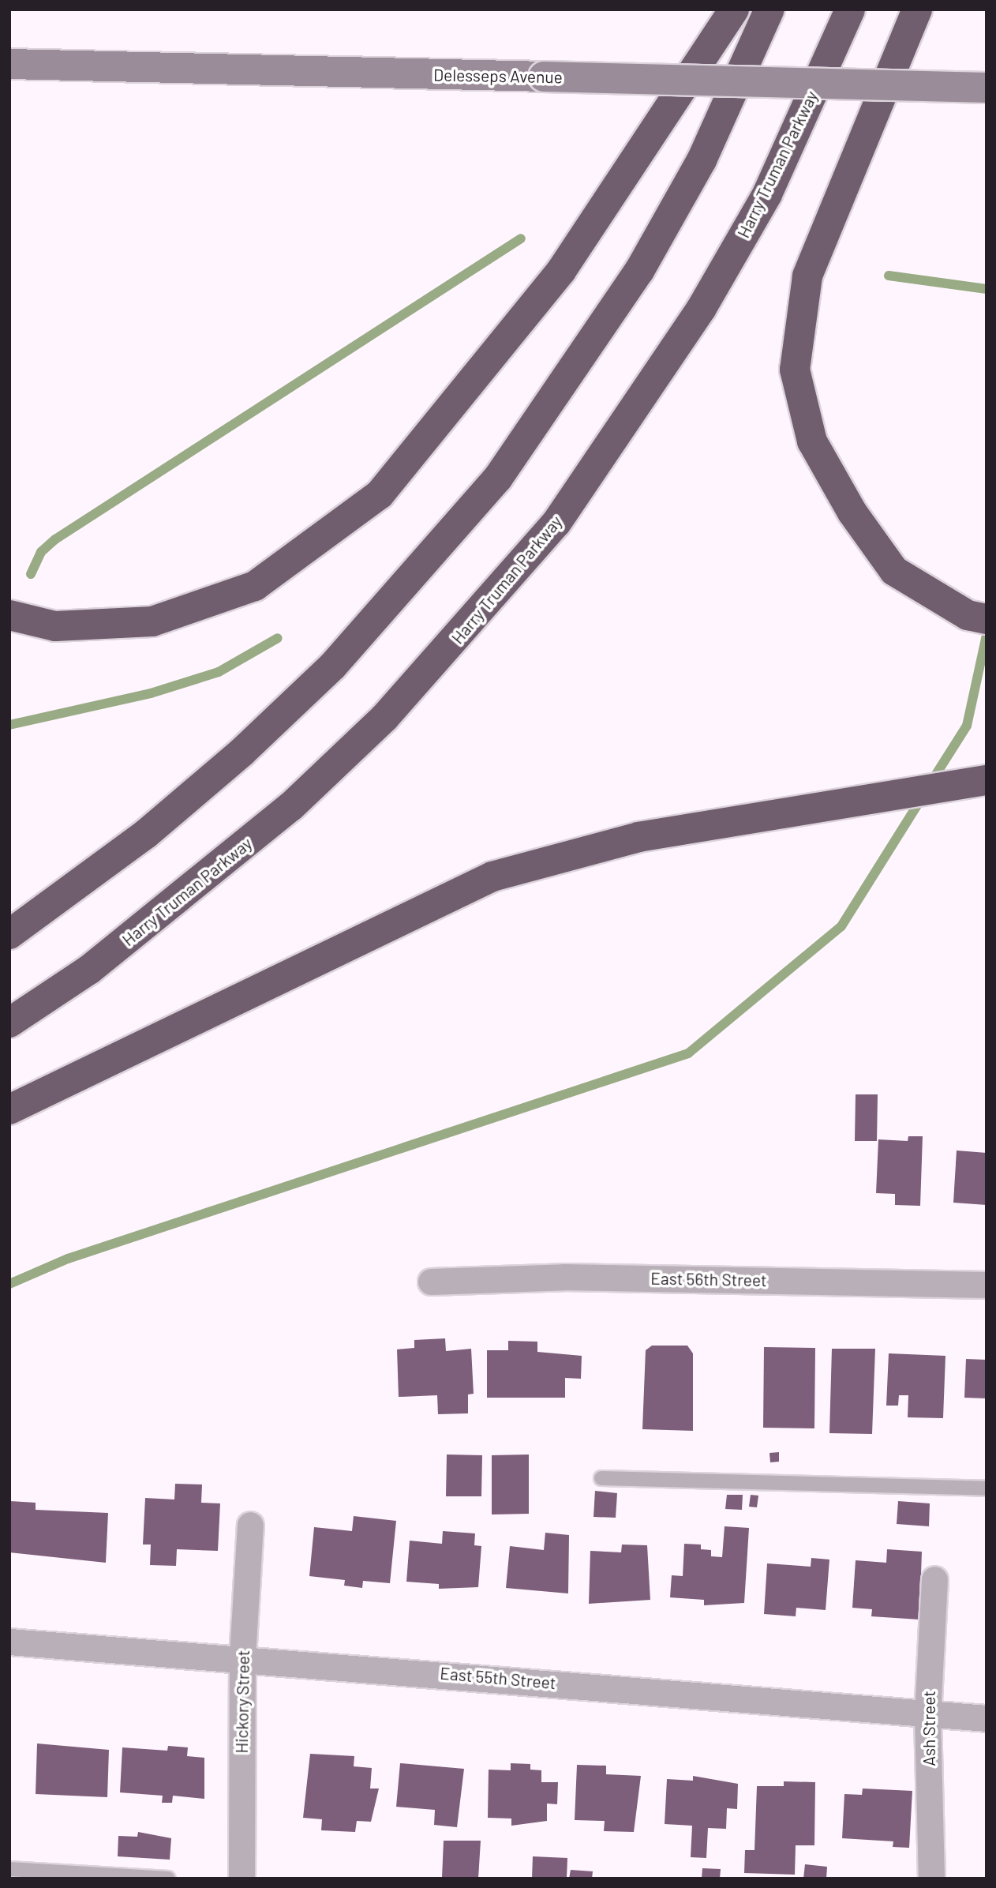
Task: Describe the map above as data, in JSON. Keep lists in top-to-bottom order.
{
  "streets": {
    "highway": ["Harry Truman Parkway"],
    "main road": ["Delesseps Avenue"],
    "street": [
      "East 56th Street",
      "East 55th Street",
      "Hickory Street",
      "Ash Street"
    ]
  },
  "crossings": [
    ["East 55th Street", "Hickory Street"],
    ["East 55th Street", "Ash Street"]
  ]
}
